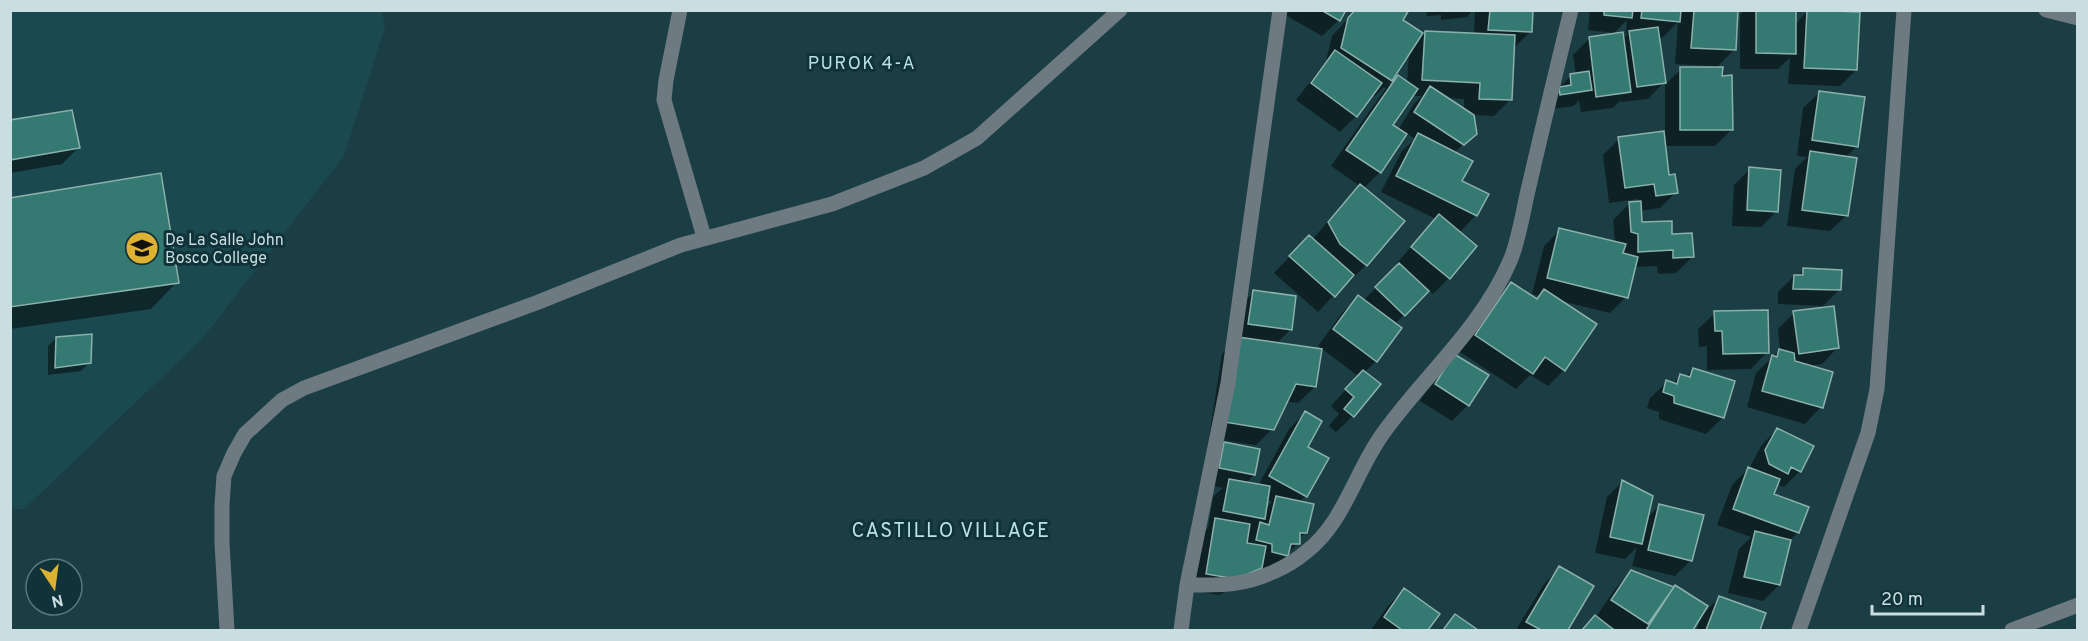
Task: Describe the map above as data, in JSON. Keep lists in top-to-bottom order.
{
  "districts": ["PUROK 4-A", "CASTILLO VILLAGE"],
  "places": {
    "school or university": ["De La Salle John Bosco College"]
  },
  "scale_bar": "20 m",
  "north": "bottom"
}
